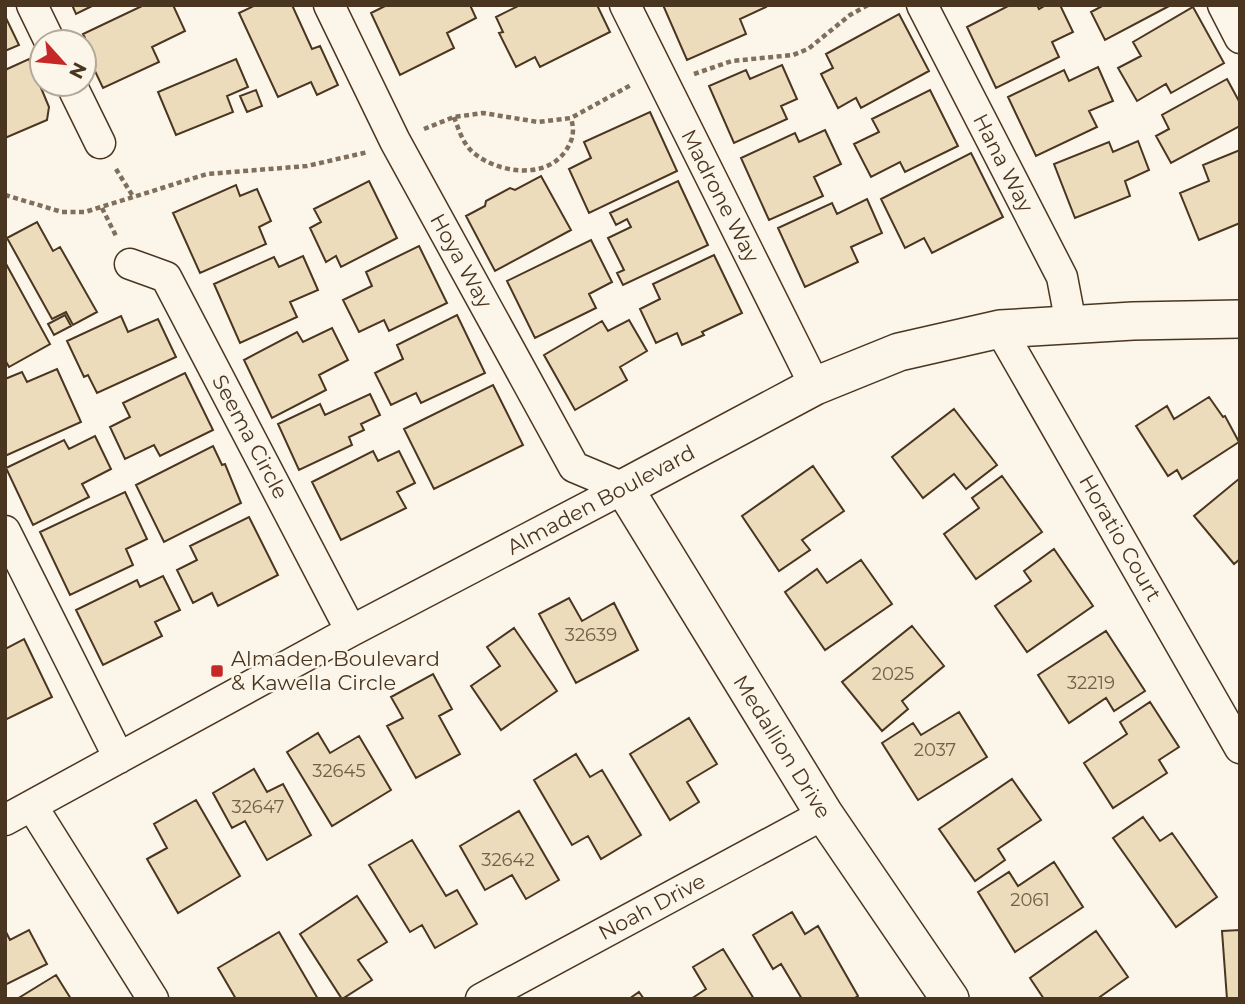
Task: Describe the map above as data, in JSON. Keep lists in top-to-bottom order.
{
  "streets": {
    "street": [
      "Hana Way",
      "Madrone Way",
      "Hoya Way",
      "Seema Circle",
      "Almaden Boulevard",
      "Horatio Court",
      "Medallion Drive",
      "Noah Drive"
    ]
  },
  "crossings": [
    ["Hana Way", "Almaden Boulevard"],
    ["Madrone Way", "Almaden Boulevard"],
    ["Hoya Way", "Almaden Boulevard"],
    ["Hoya Way", "Medallion Drive"],
    ["Seema Circle", "Almaden Boulevard"],
    ["Almaden Boulevard", "Horatio Court"],
    ["Almaden Boulevard", "Medallion Drive"],
    ["Medallion Drive", "Noah Drive"]
  ],
  "places": {
    "transit": ["Almaden Boulevard & Kawella Circle"]
  },
  "house_numbers": [
    "32639",
    "2025",
    "32219",
    "2037",
    "32645",
    "32647",
    "32642",
    "2061"
  ],
  "north": "bottom right"
}
